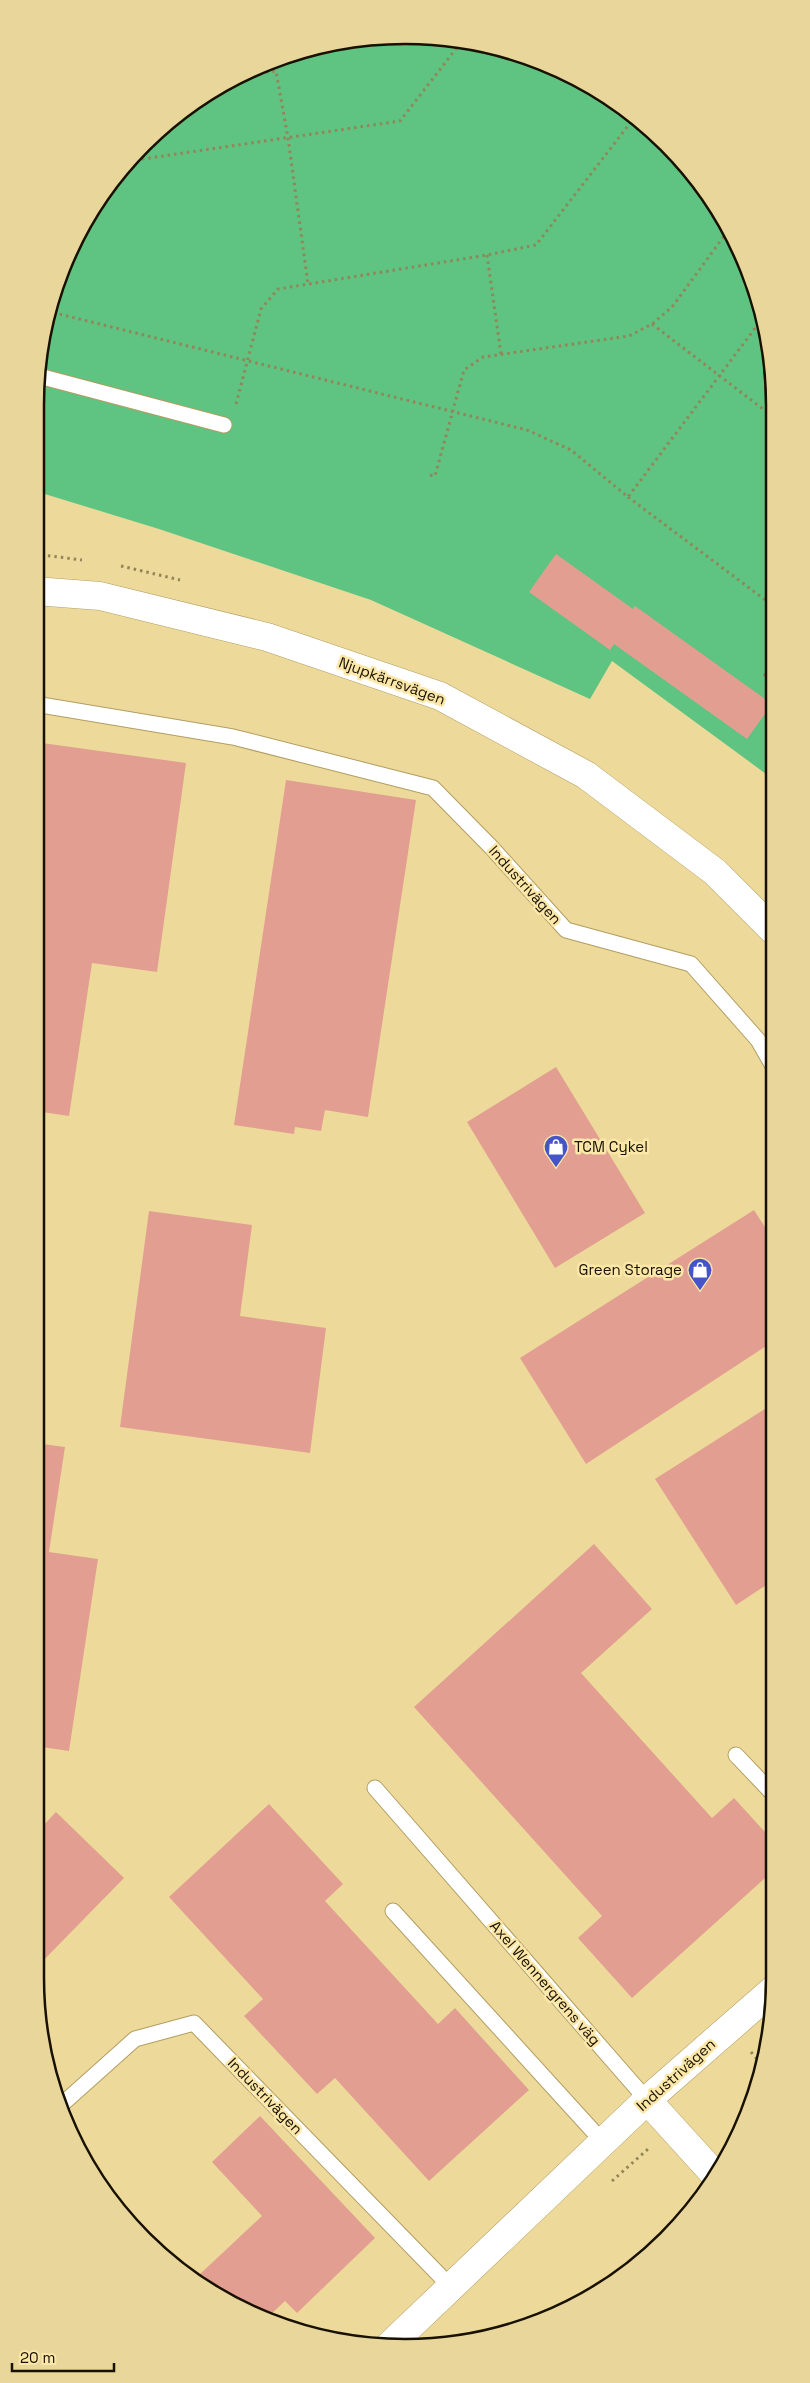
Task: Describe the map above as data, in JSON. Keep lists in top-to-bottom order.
{
  "streets": {
    "street": ["Njupkärrsvägen", "Industrivägen", "Axel Wennergrens väg"]
  },
  "crossings": [
    ["Industrivägen", "Axel Wennergrens väg"]
  ],
  "places": {
    "shop": ["TCM Cykel", "Green Storage"]
  },
  "scale_bar": "20 m"
}
